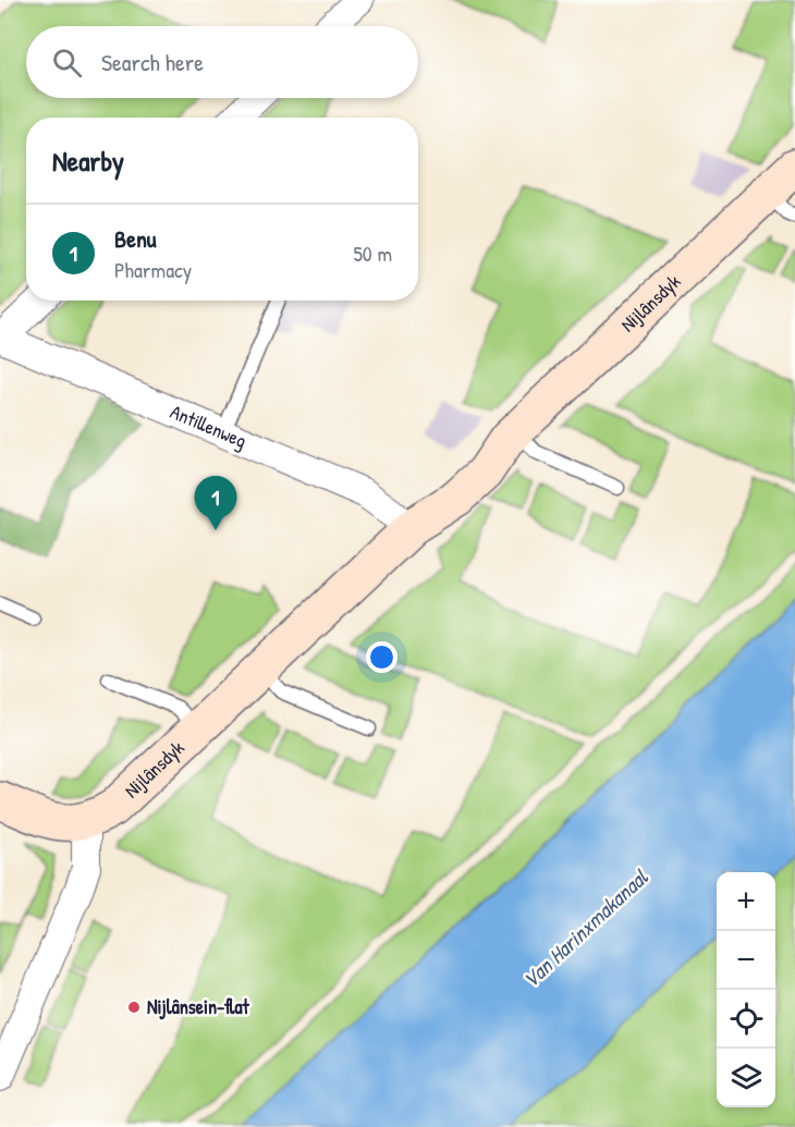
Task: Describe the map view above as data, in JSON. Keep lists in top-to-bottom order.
{
  "streets": {
    "street": ["Nijlânsdyk", "Antillenweg"]
  },
  "crossings": [
    ["Nijlânsdyk", "Antillenweg"]
  ],
  "water": ["Van Harinxmakanaal"],
  "places": ["Nijlânsein-flat"],
  "page": {
    "search": "Search here",
    "heading": "Nearby",
    "list": [
      {
        "mark": "1",
        "name": "Benu",
        "note": "Pharmacy",
        "value": "50 m"
      }
    ],
    "pins": "1",
    "map_buttons": ["+", "−"]
  }
}
